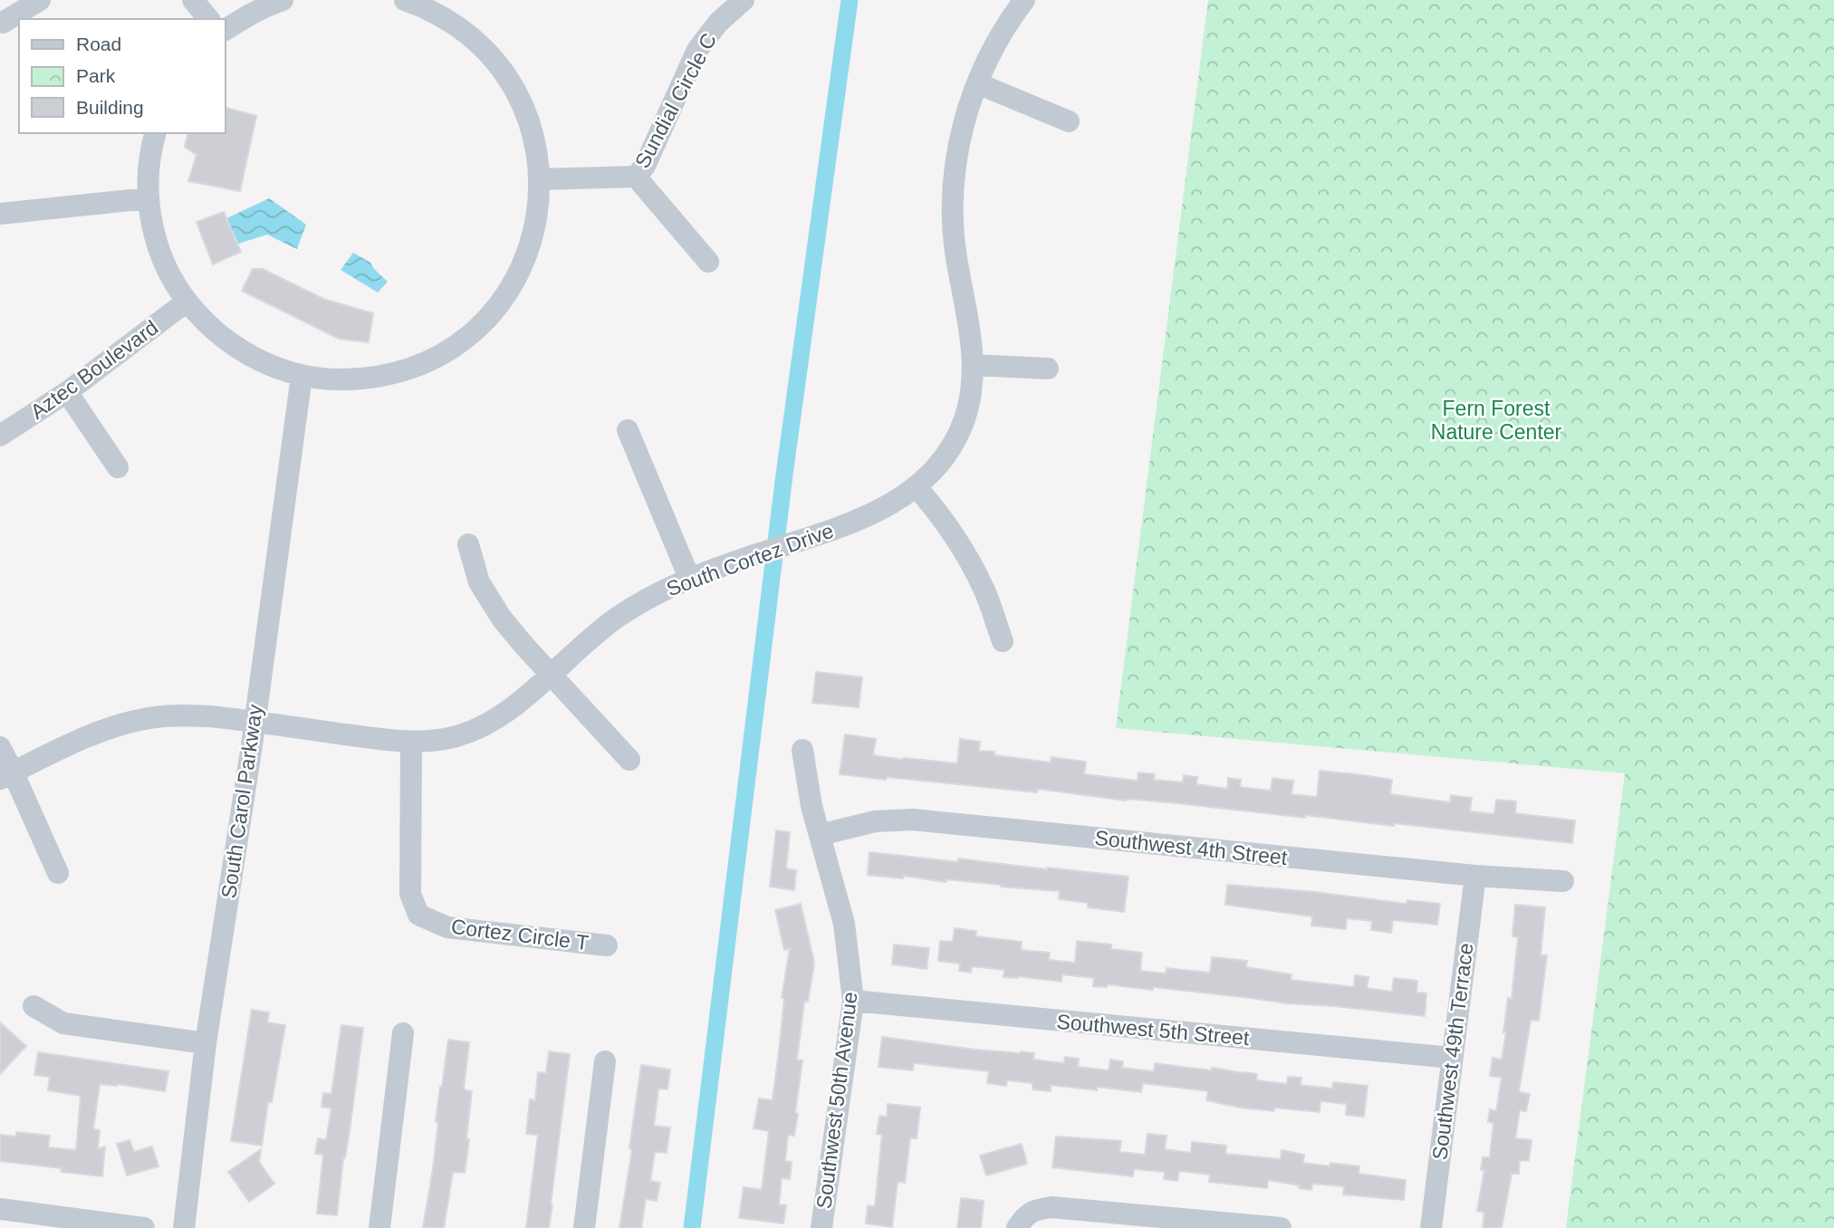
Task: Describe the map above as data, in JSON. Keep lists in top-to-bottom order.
{
  "streets": {
    "street": [
      "Sundial Circle C",
      "Aztec Boulevard",
      "South Cortez Drive",
      "South Carol Parkway",
      "Southwest 4th Street",
      "Cortez Circle T",
      "Southwest 5th Street",
      "Southwest 49th Terrace",
      "Southwest 50th Avenue"
    ]
  },
  "crossings": [
    ["South Cortez Drive", "South Carol Parkway"],
    ["South Cortez Drive", "Cortez Circle T"],
    ["Southwest 4th Street", "Southwest 49th Terrace"],
    ["Southwest 4th Street", "Southwest 50th Avenue"],
    ["Southwest 5th Street", "Southwest 49th Terrace"],
    ["Southwest 5th Street", "Southwest 50th Avenue"]
  ],
  "parks": ["Fern Forest Nature Center"],
  "legend": ["Road", "Park", "Building"]
}
